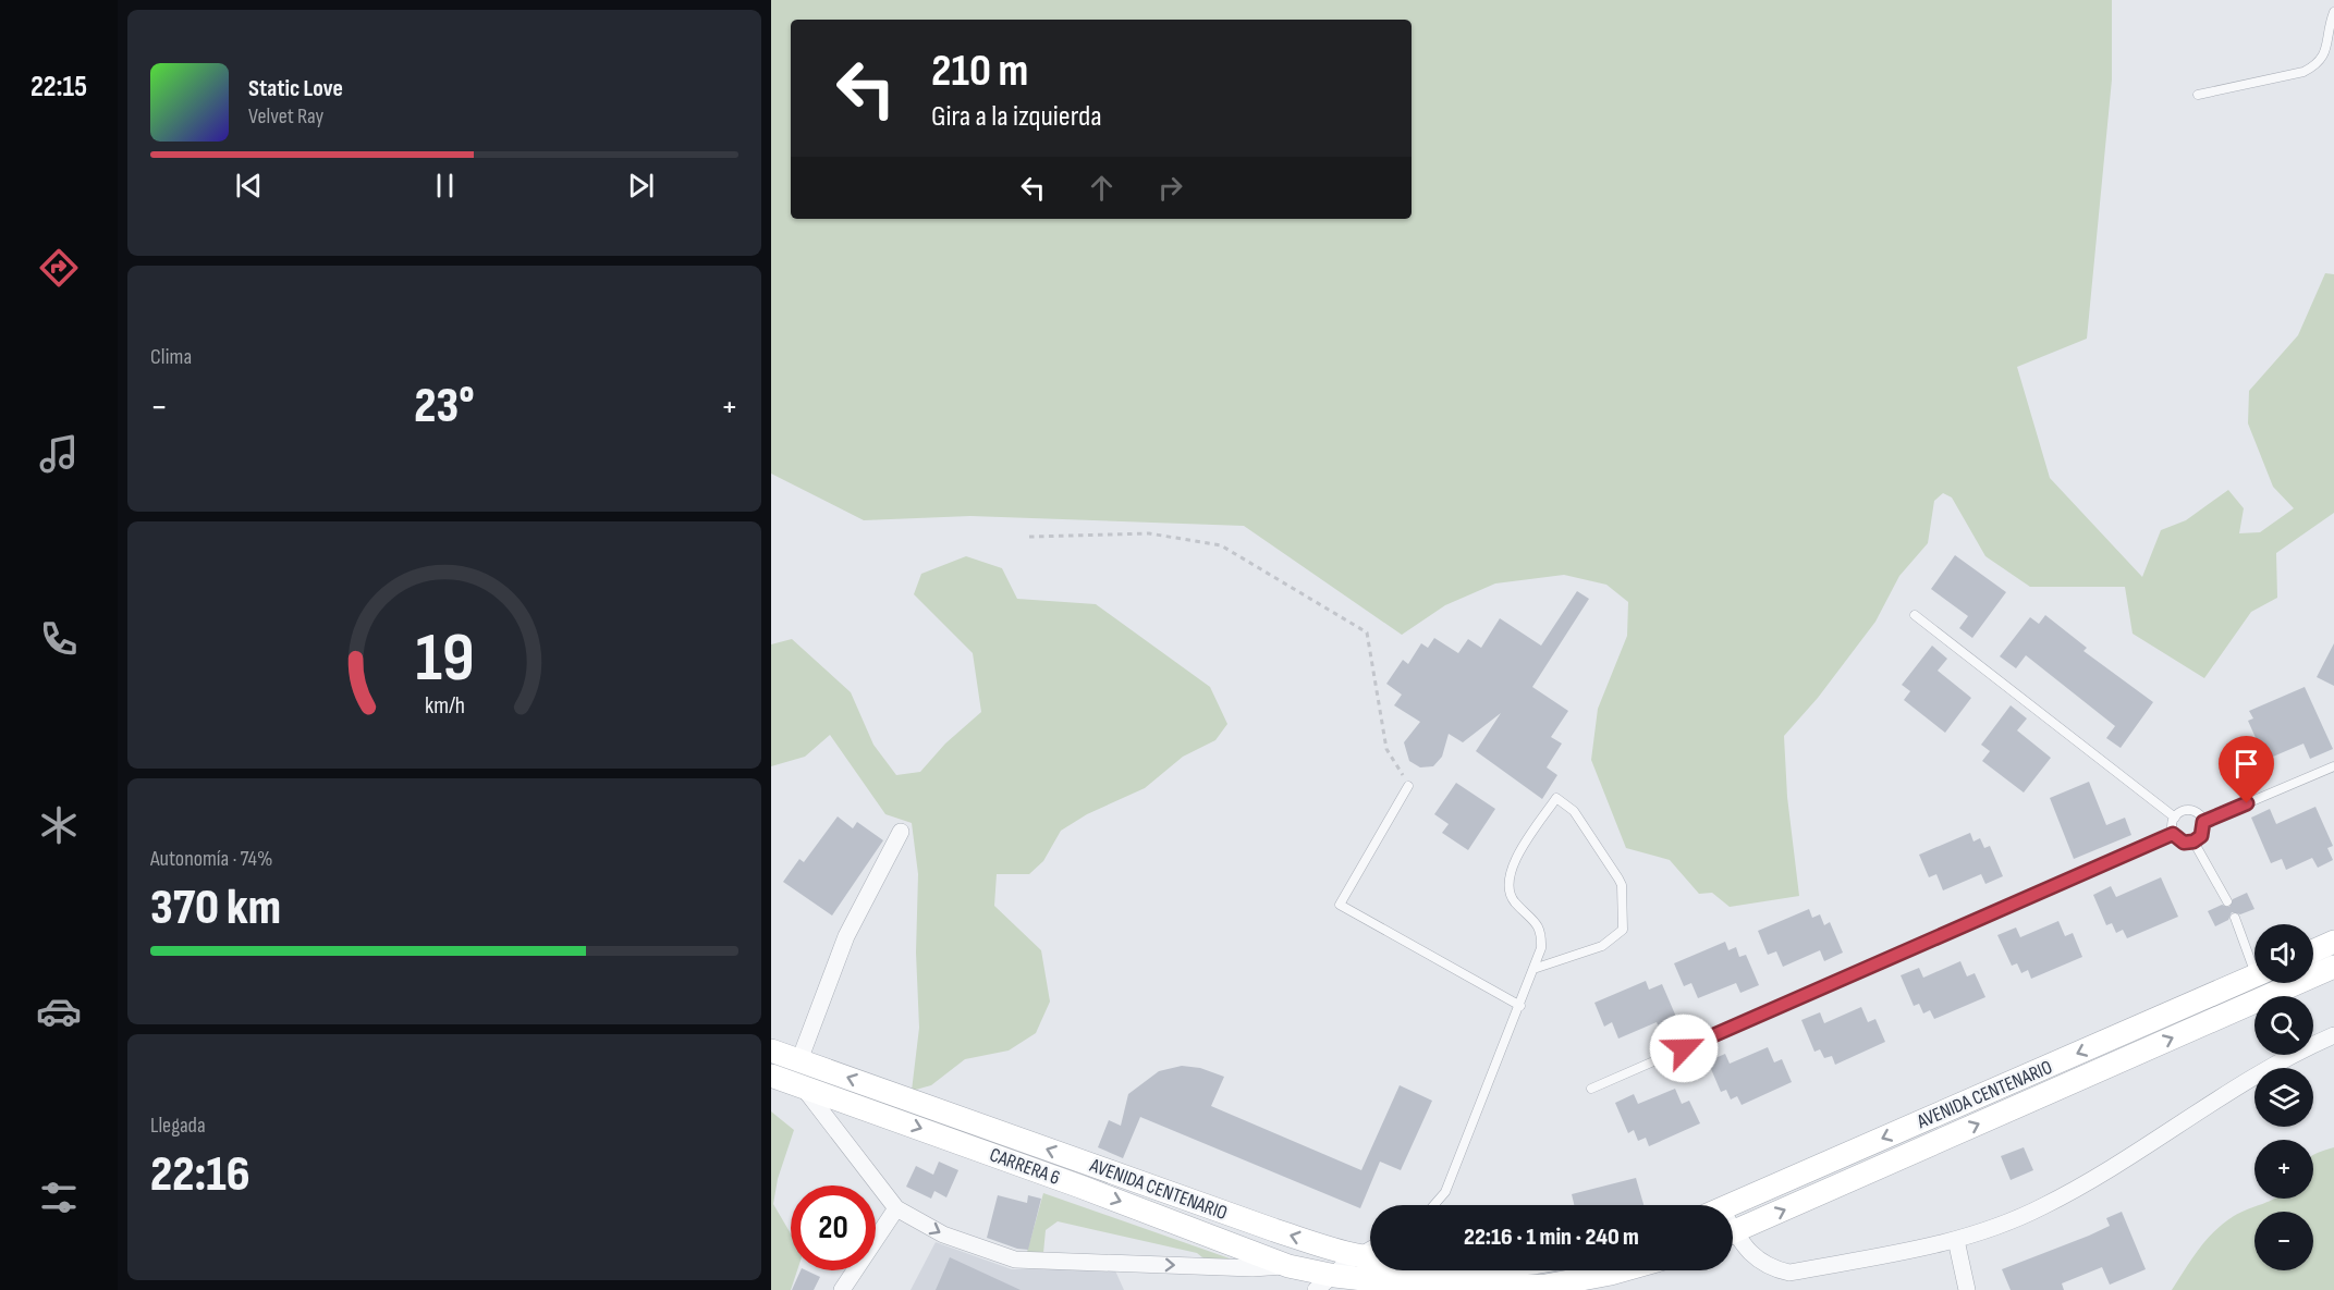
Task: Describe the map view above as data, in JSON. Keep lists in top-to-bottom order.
{
  "streets": {
    "main road": ["AVENIDA CENTENARIO", "CARRERA 6"]
  },
  "one_way": ["CARRERA 6"],
  "page": {
    "tabs": "22:15",
    "turn": ["210 m", "Gira a la izquierda"],
    "song": ["Static Love", "Velvet Ray"],
    "tile": [
      "Clima",
      ["Autonomía · 74%", "370 km"],
      ["Llegada", "22:16"]
    ],
    "heat": ["−", "23°", "+"],
    "map_buttons": ["+", "−"],
    "limit": "20",
    "trip": "22:16 · 1 min · 240 m",
    "gauge": ["19", "km/h"]
  }
}
